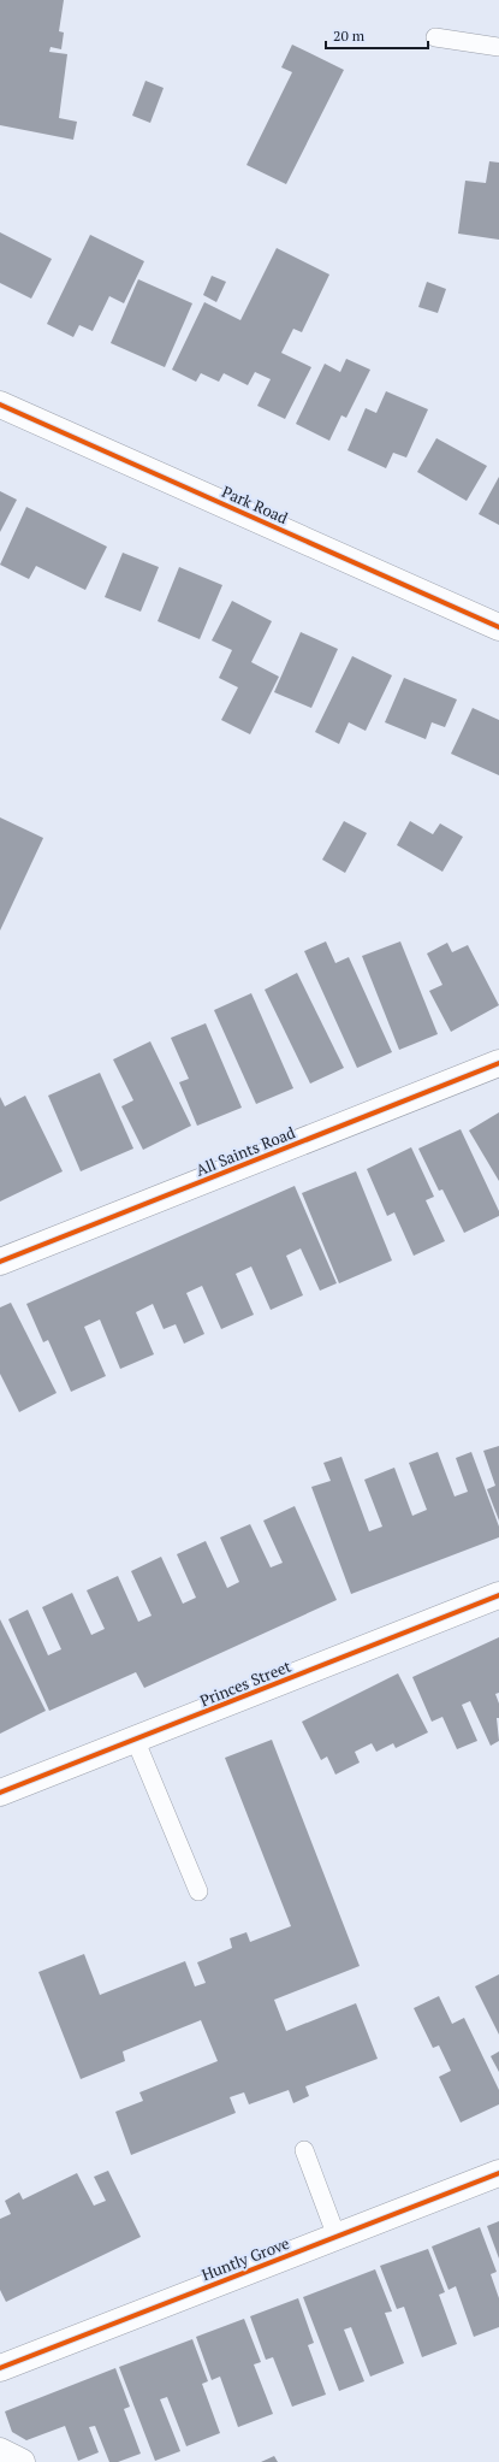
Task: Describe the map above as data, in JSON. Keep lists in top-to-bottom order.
{
  "streets": {
    "street": [
      "Park Road",
      "All Saints Road",
      "Princes Street",
      "Huntly Grove"
    ]
  },
  "scale_bar": "20 m"
}
